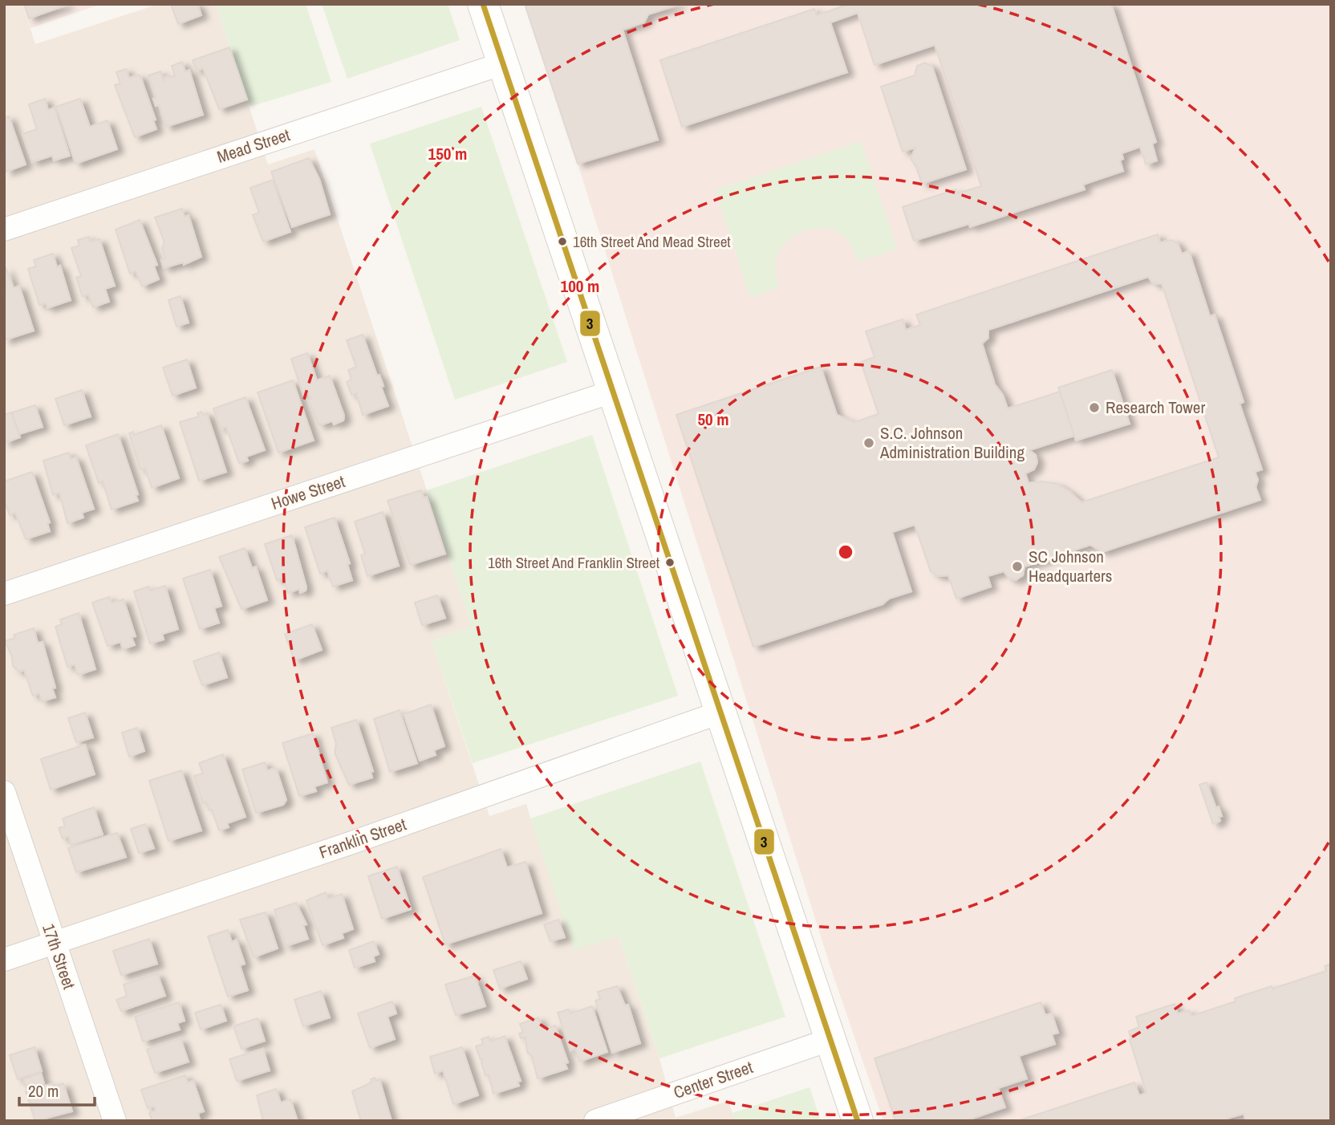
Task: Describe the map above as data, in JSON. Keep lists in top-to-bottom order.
{
  "streets": {
    "street": [
      "Mead Street",
      "Howe Street",
      "Franklin Street",
      "17th Street",
      "Center Street"
    ]
  },
  "crossings": [
    ["Franklin Street", "17th Street"]
  ],
  "places": [
    "16th Street And Mead Street",
    "Research Tower",
    "S.C. Johnson Administration Building",
    "16th Street And Franklin Street",
    "SC Johnson Headquarters"
  ],
  "lines": ["transit line 3"],
  "scale_bar": "20 m",
  "rings": ["150 m", "100 m", "50 m"]
}
